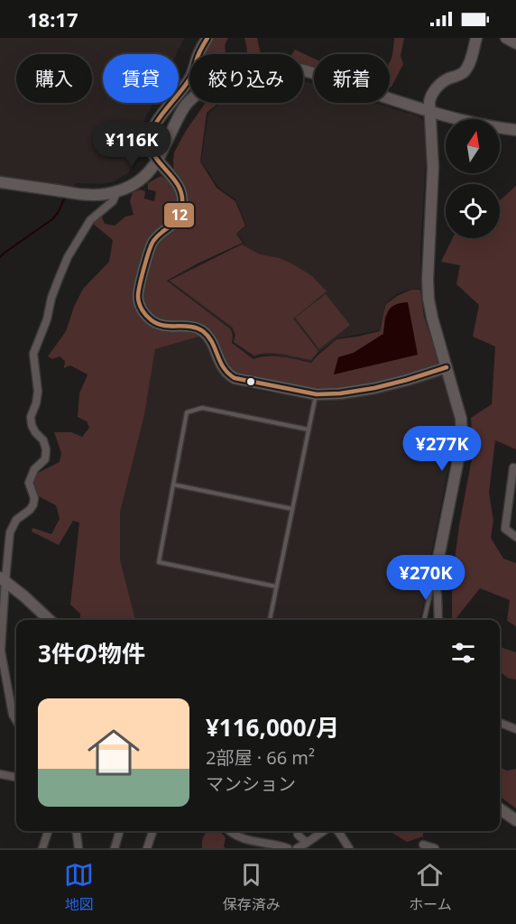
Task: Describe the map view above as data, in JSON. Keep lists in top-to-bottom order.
{
  "lines": ["transit line 12"],
  "north": "top",
  "page": {
    "status": "18:17",
    "chip": [
      "購入",
      "賃貸",
      "絞り込み",
      "新着"
    ],
    "price": ["¥116K", "¥277K", "¥270K"],
    "heading": "3件の物件",
    "list": [
      {
        "name": "¥116,000/月",
        "note": "2部屋 · 66 m² · マンション"
      }
    ],
    "tabs": ["地図", "保存済み", "ホーム"]
  }
}
